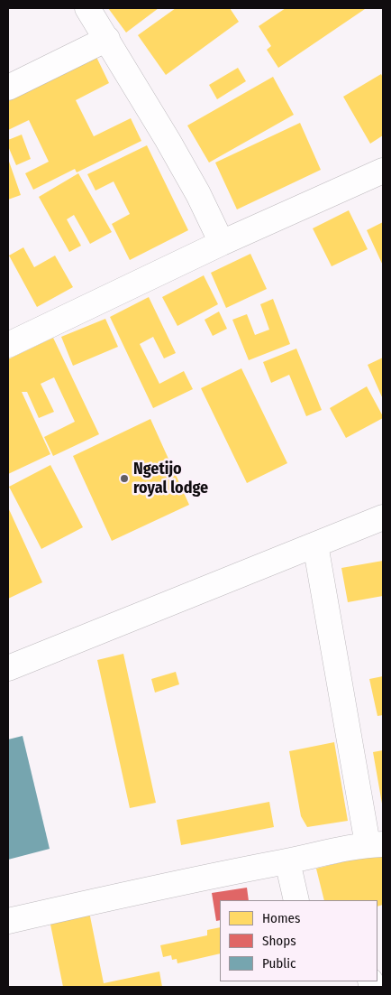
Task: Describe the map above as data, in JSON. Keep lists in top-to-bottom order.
{
  "places": ["Ngetijo royal lodge"],
  "legend": ["Homes", "Shops", "Public"]
}
